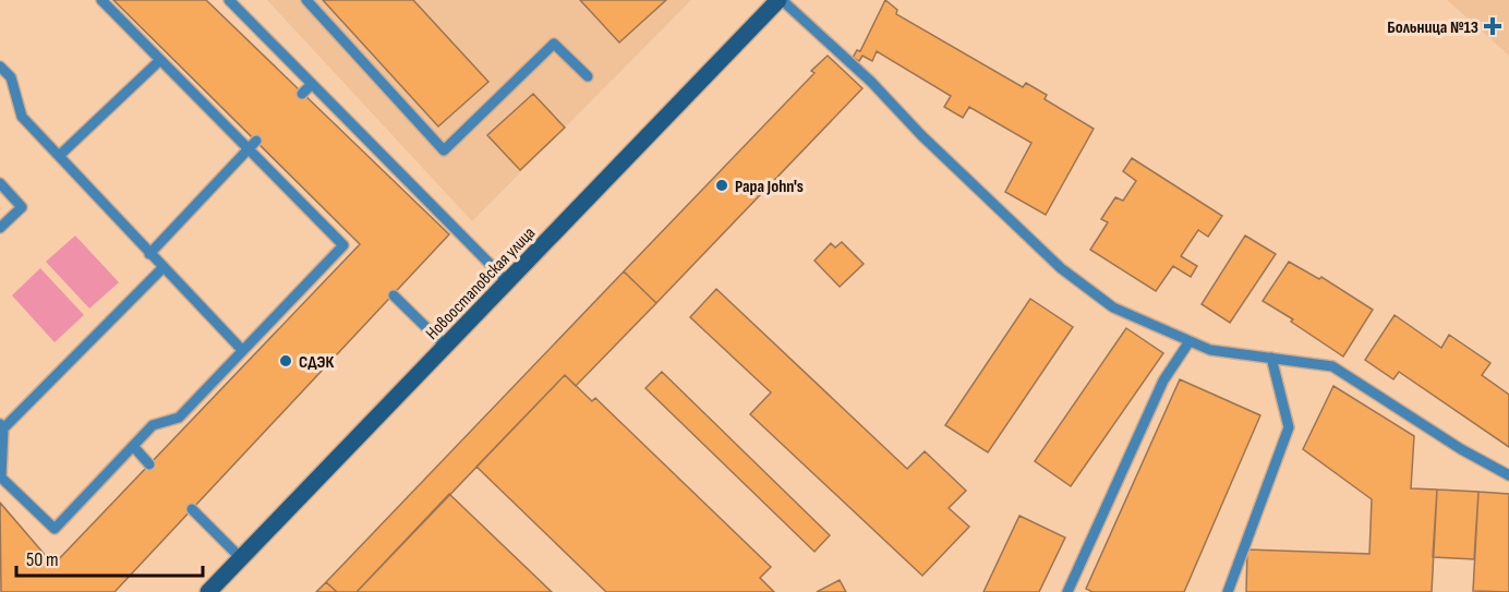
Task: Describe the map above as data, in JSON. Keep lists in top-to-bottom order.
{
  "streets": {
    "main road": ["Новоостаповская улица"]
  },
  "places": {
    "health": ["Больница №13"],
    "other": ["Papa John's", "СДЭК"]
  },
  "scale_bar": "50 m"
}
